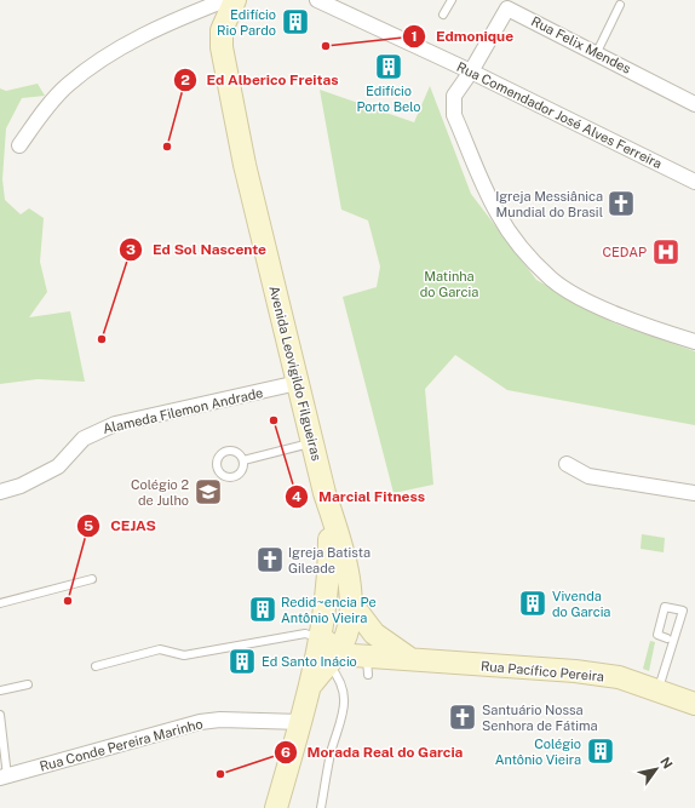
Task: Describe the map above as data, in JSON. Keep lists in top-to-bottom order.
{
  "streets": {
    "main road": ["Avenida Leovigildo Filgueiras", "Rua Pacífico Pereira"],
    "street": [
      "Rua Felix Mendes",
      "Rua Comendador José Alves Ferreira",
      "Alameda Filemon Andrade",
      "Rua Conde Pereira Marinho"
    ]
  },
  "crossings": [
    ["Rua Felix Mendes", "Rua Comendador José Alves Ferreira"],
    ["Avenida Leovigildo Filgueiras", "Alameda Filemon Andrade"],
    ["Avenida Leovigildo Filgueiras", "Rua Pacífico Pereira"],
    ["Avenida Leovigildo Filgueiras", "Rua Conde Pereira Marinho"]
  ],
  "parks": ["Matinha do Garcia"],
  "places": {
    "building": [
      "Edifício Rio Pardo",
      "Edifício Porto Belo",
      "Vivenda do Garcia",
      "Redid~encia Pe Antônio Vieira",
      "Ed Santo Inácio",
      "Colégio Antônio Vieira"
    ],
    "other": [
      "Edmonique",
      "Ed Alberico Freitas",
      "Ed Sol Nascente",
      "Marcial Fitness",
      "CEJAS",
      "Morada Real do Garcia"
    ],
    "church": ["Igreja Messiânica Mundial do Brasil", "Igreja Batista Gileade", "Santuário Nossa Senhora de Fátima"],
    "hospital": ["CEDAP"],
    "school or university": ["Colégio 2 de Julho"]
  },
  "north": "top right"
}
